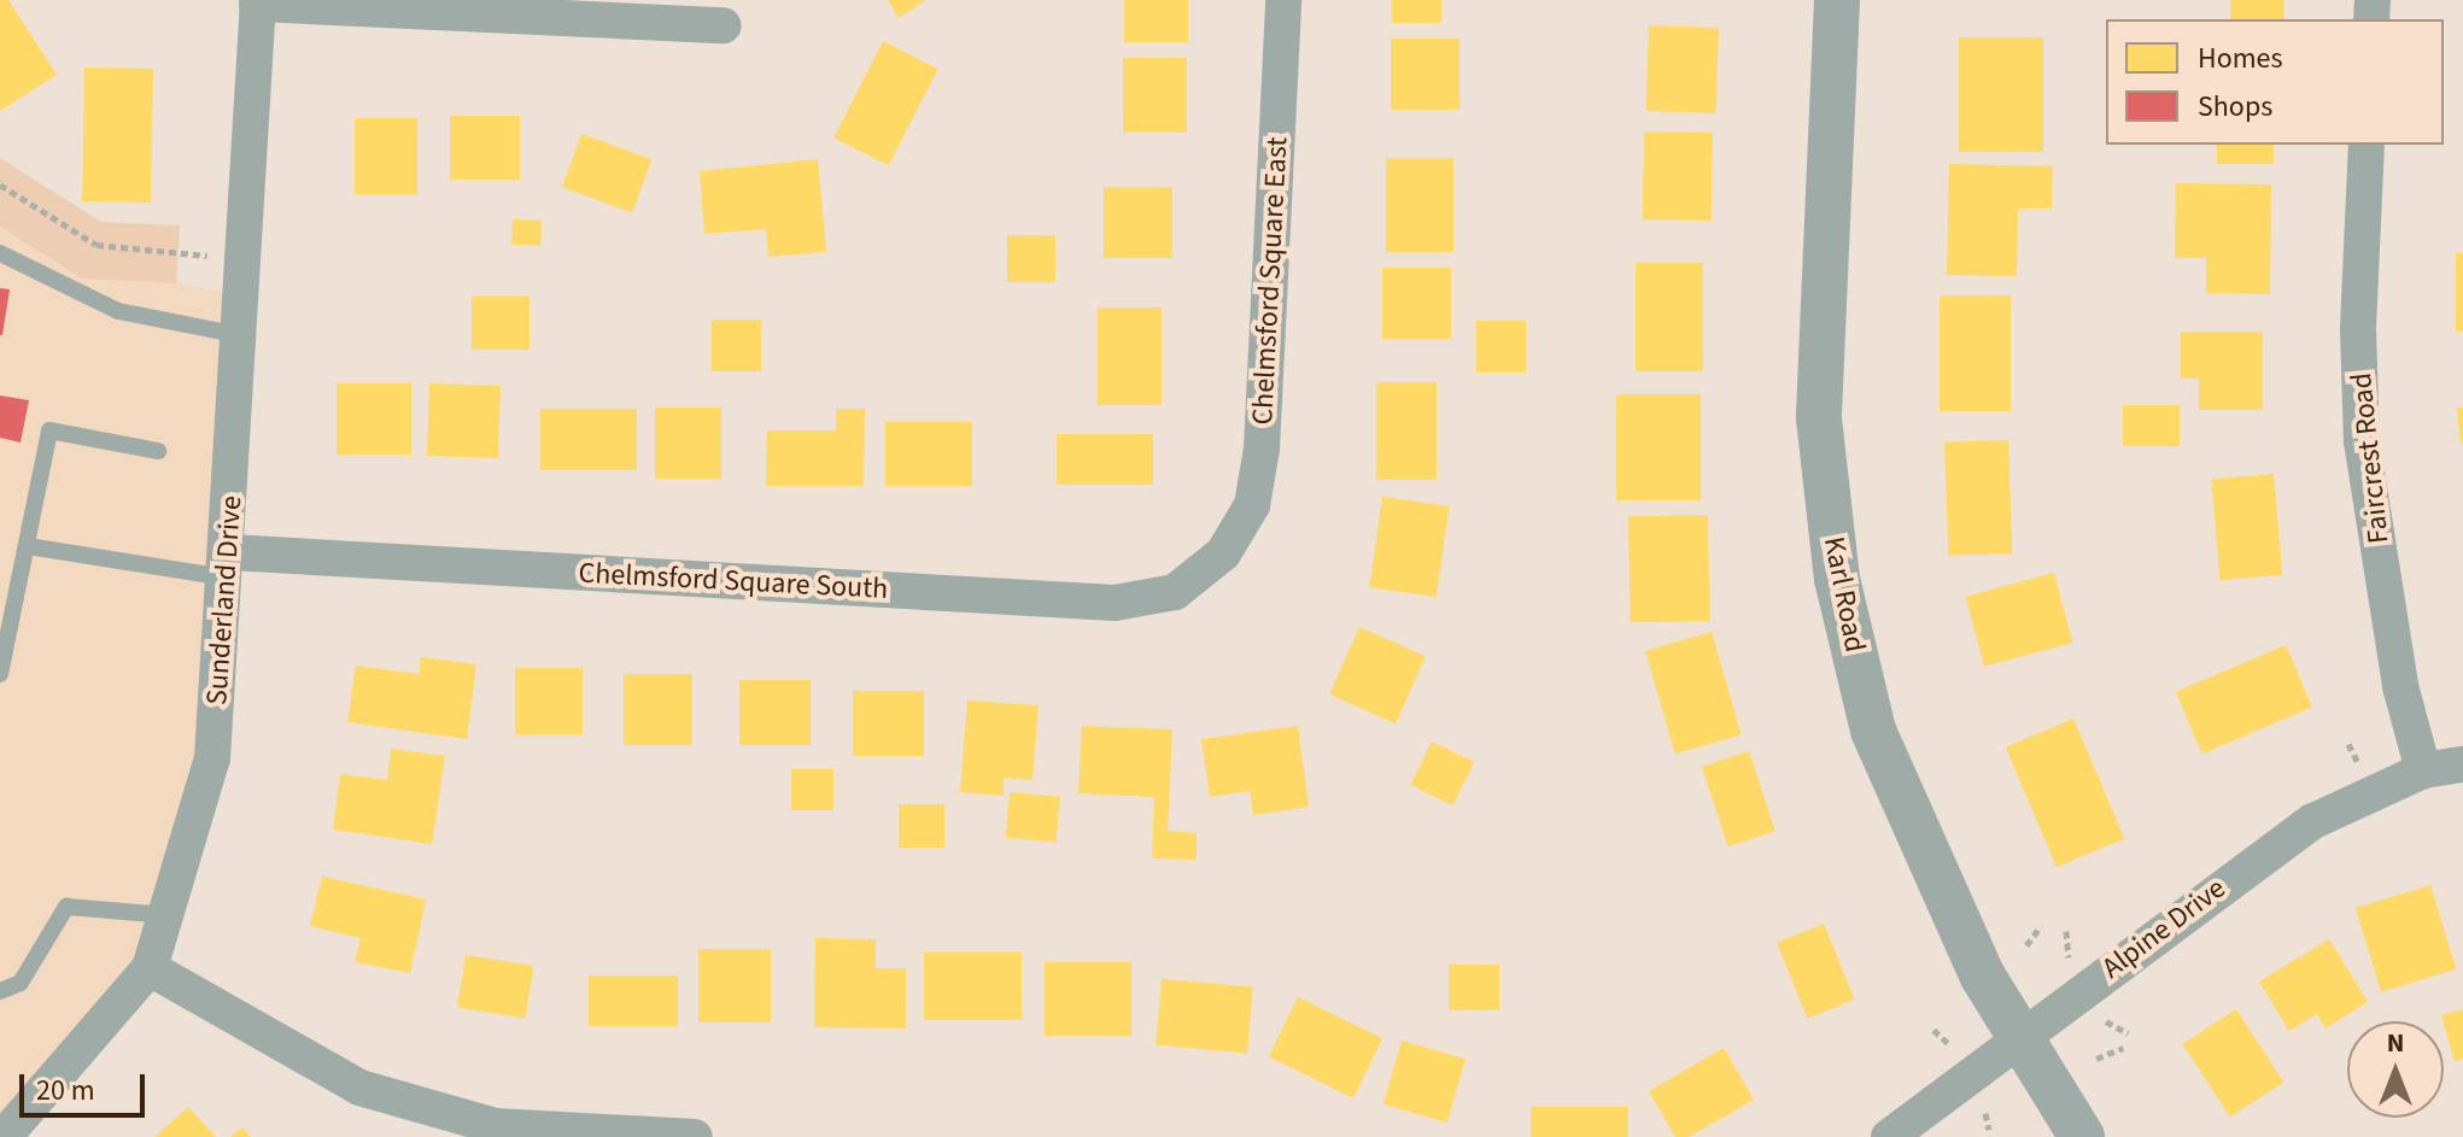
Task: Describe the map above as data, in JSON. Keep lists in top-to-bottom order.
{
  "streets": {
    "street": [
      "Chelmsford Square East",
      "Faircrest Road",
      "Chelmsford Square South",
      "Karl Road",
      "Sunderland Drive",
      "Alpine Drive"
    ]
  },
  "crossings": [
    ["Chelmsford Square East", "Chelmsford Square South"],
    ["Faircrest Road", "Alpine Drive"],
    ["Chelmsford Square South", "Sunderland Drive"],
    ["Karl Road", "Alpine Drive"]
  ],
  "legend": ["Homes", "Shops"],
  "scale_bar": "20 m",
  "north": "top"
}
